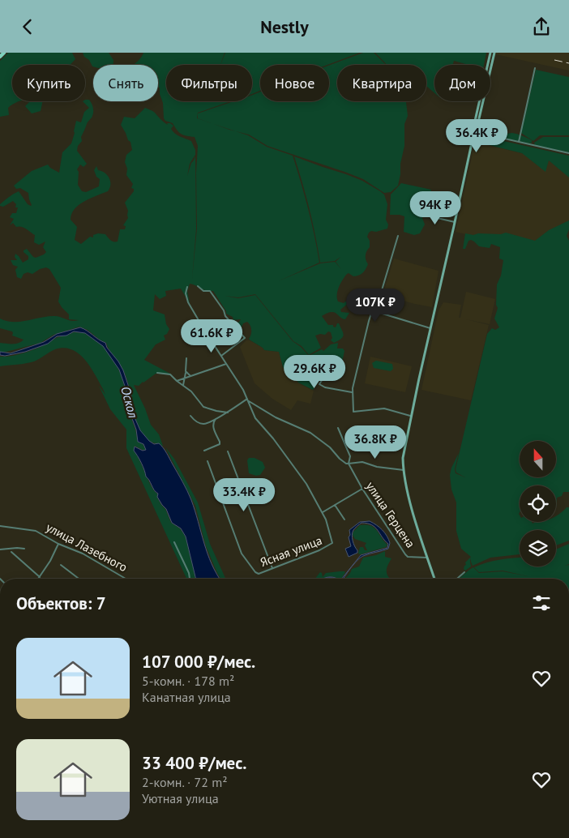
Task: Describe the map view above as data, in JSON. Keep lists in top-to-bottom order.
{
  "streets": {
    "street": ["улица Герцена", "улица Лазебного", "Ясная улица"]
  },
  "crossings": [
    ["улица Герцена", "Ясная улица"]
  ],
  "water": ["Оскол"],
  "north": "top",
  "page": {
    "header": "Nestly",
    "chip": [
      "Купить",
      "Снять",
      "Фильтры",
      "Новое",
      "Квартира",
      "Дом"
    ],
    "price": [
      "36.4K ₽",
      "94K ₽",
      "107K ₽",
      "61.6K ₽",
      "29.6K ₽",
      "36.8K ₽",
      "33.4K ₽"
    ],
    "heading": "Объектов: 7",
    "list": [
      {
        "name": "107 000 ₽/мес.",
        "note": "5-комн. · 178 m² · Канатная улица"
      },
      {
        "name": "33 400 ₽/мес.",
        "note": "2-комн. · 72 m² · Уютная улица"
      }
    ]
  }
}
